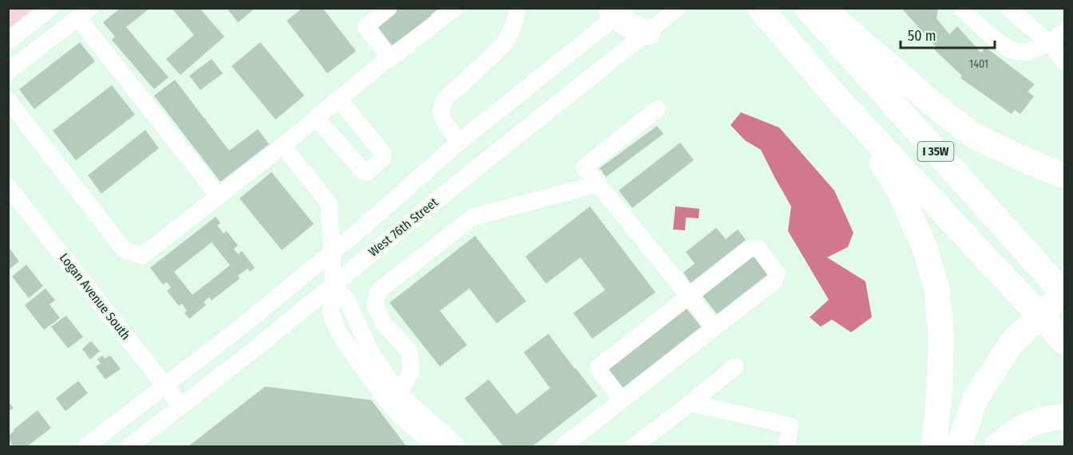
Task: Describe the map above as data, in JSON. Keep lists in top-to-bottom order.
{
  "streets": {
    "highway": ["I 35W"],
    "street": ["West 76th Street", "Logan Avenue South"]
  },
  "crossings": [
    ["West 76th Street", "Logan Avenue South"]
  ],
  "house_numbers": ["1401"],
  "scale_bar": "50 m"
}
